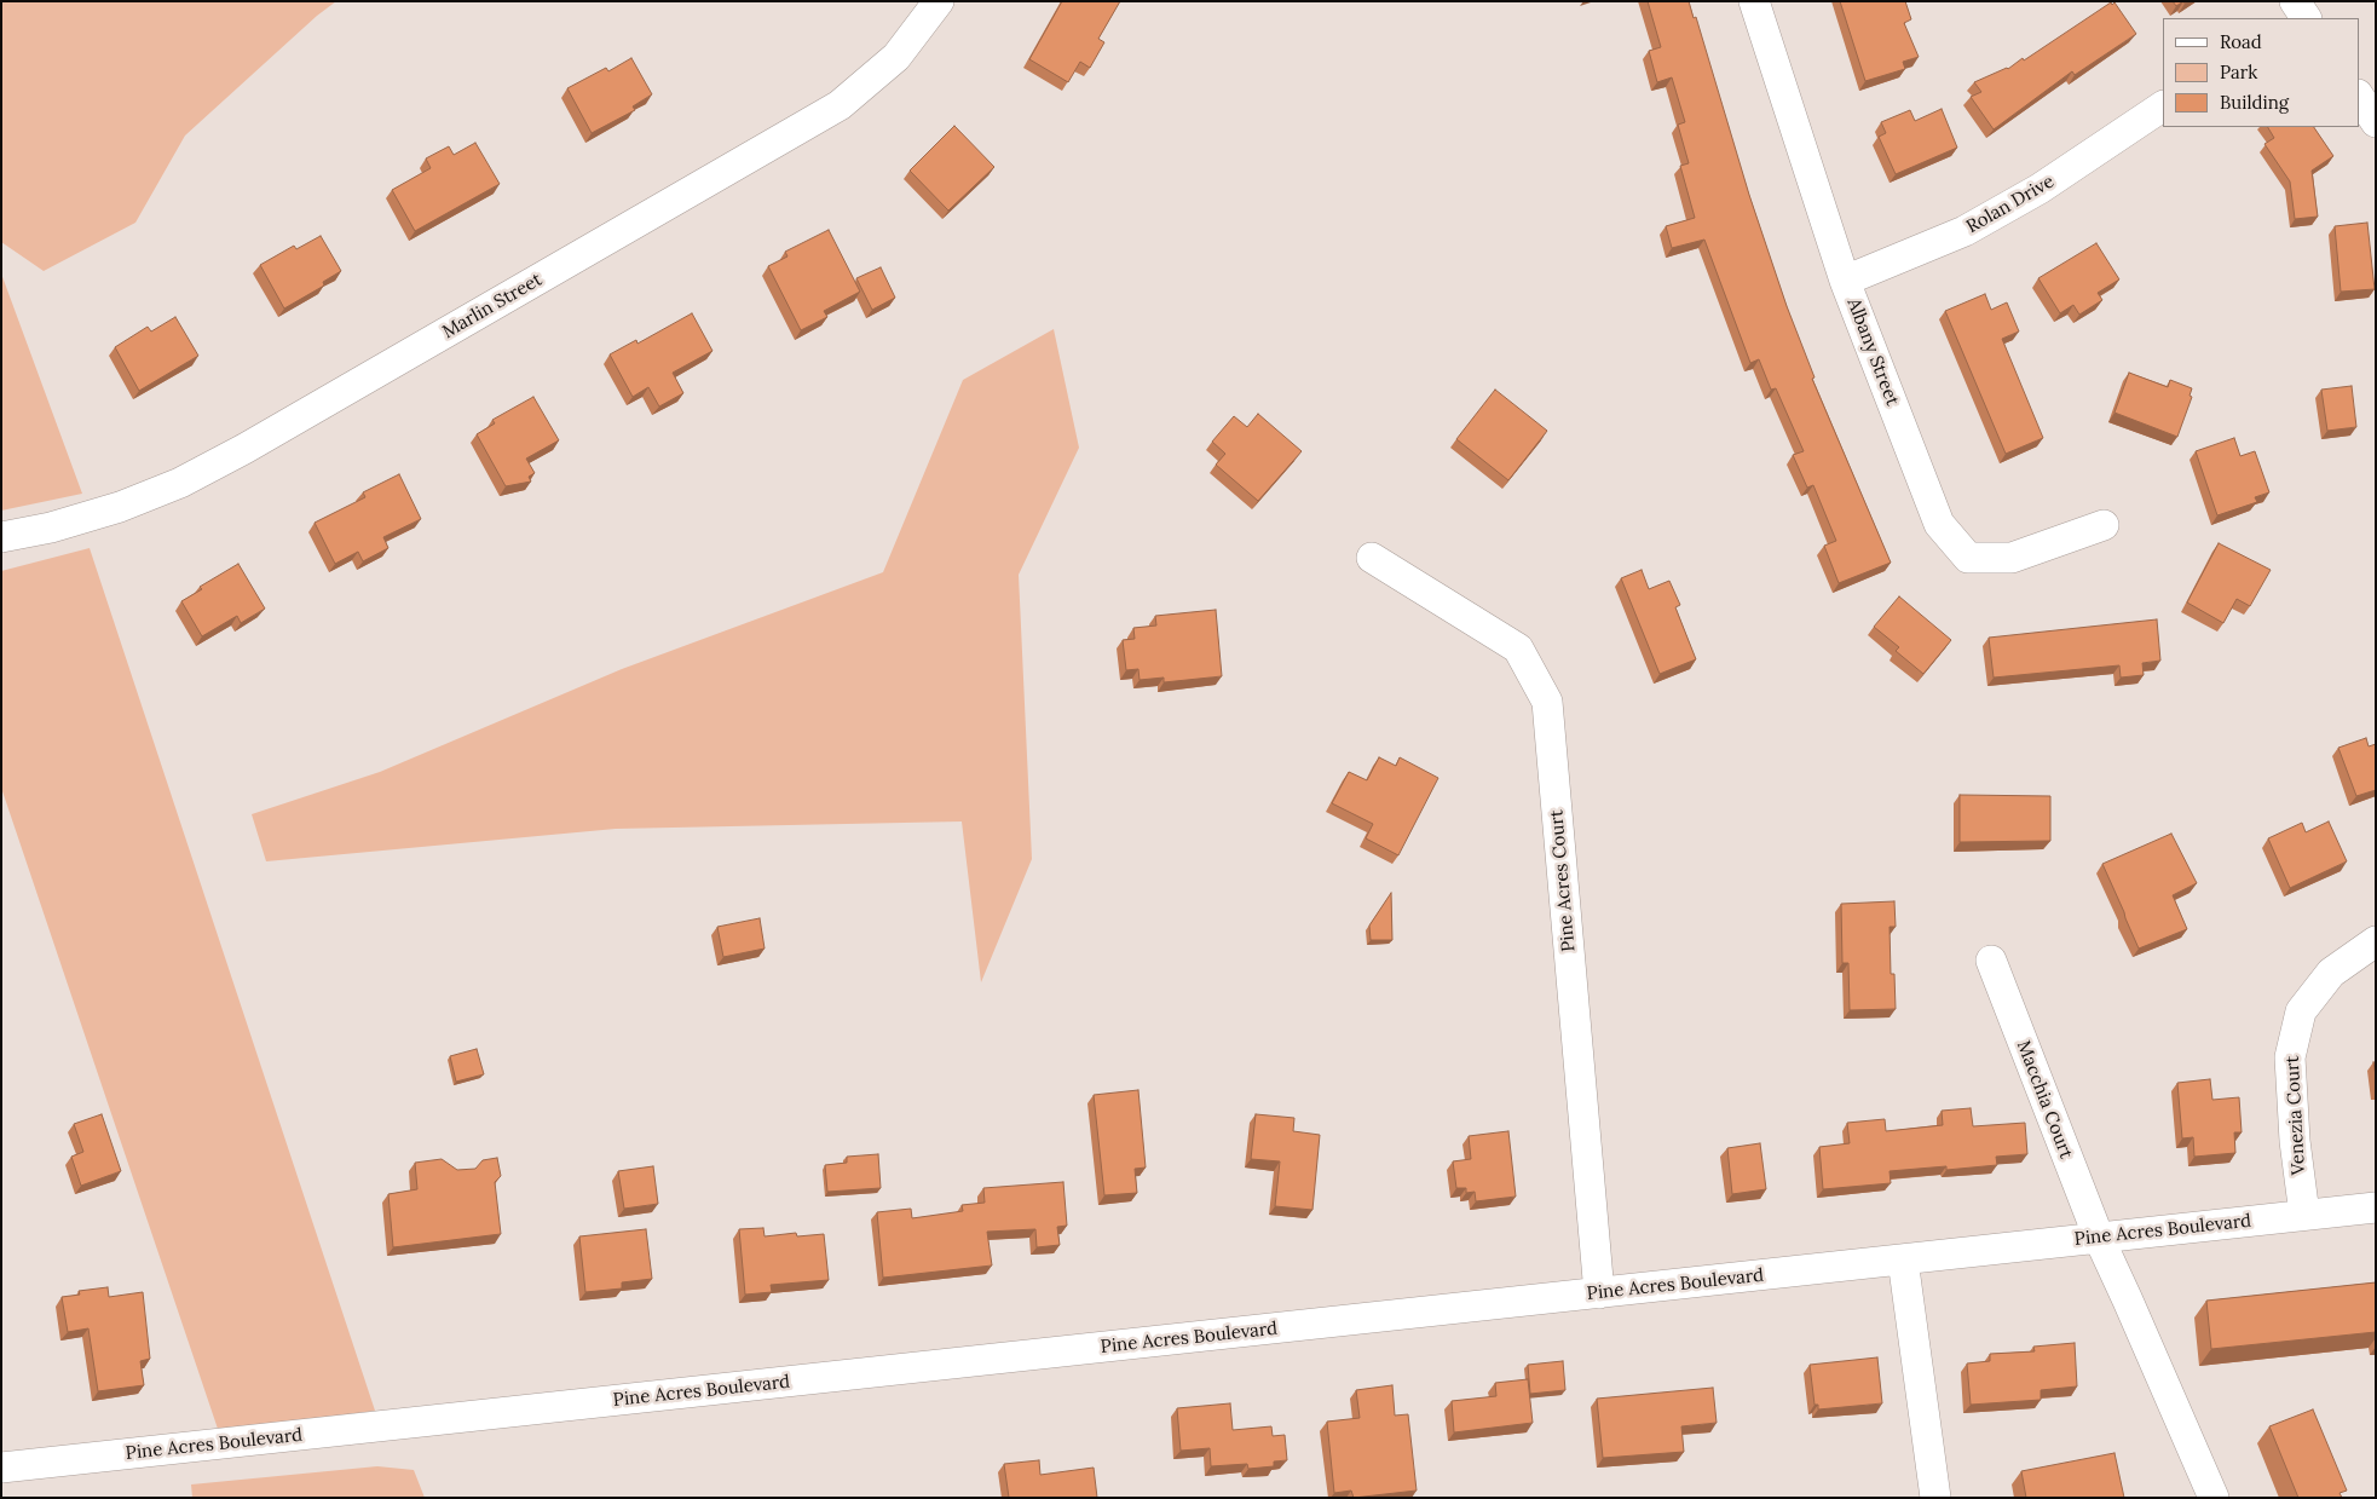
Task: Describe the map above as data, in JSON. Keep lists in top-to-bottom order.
{
  "streets": {
    "street": [
      "Rolan Drive",
      "Marlin Street",
      "Albany Street",
      "Pine Acres Court",
      "Macchia Court",
      "Venezia Court",
      "Pine Acres Boulevard"
    ]
  },
  "crossings": [
    ["Rolan Drive", "Albany Street"],
    ["Pine Acres Court", "Pine Acres Boulevard"],
    ["Macchia Court", "Pine Acres Boulevard"],
    ["Venezia Court", "Pine Acres Boulevard"]
  ],
  "legend": ["Road", "Park", "Building"]
}
